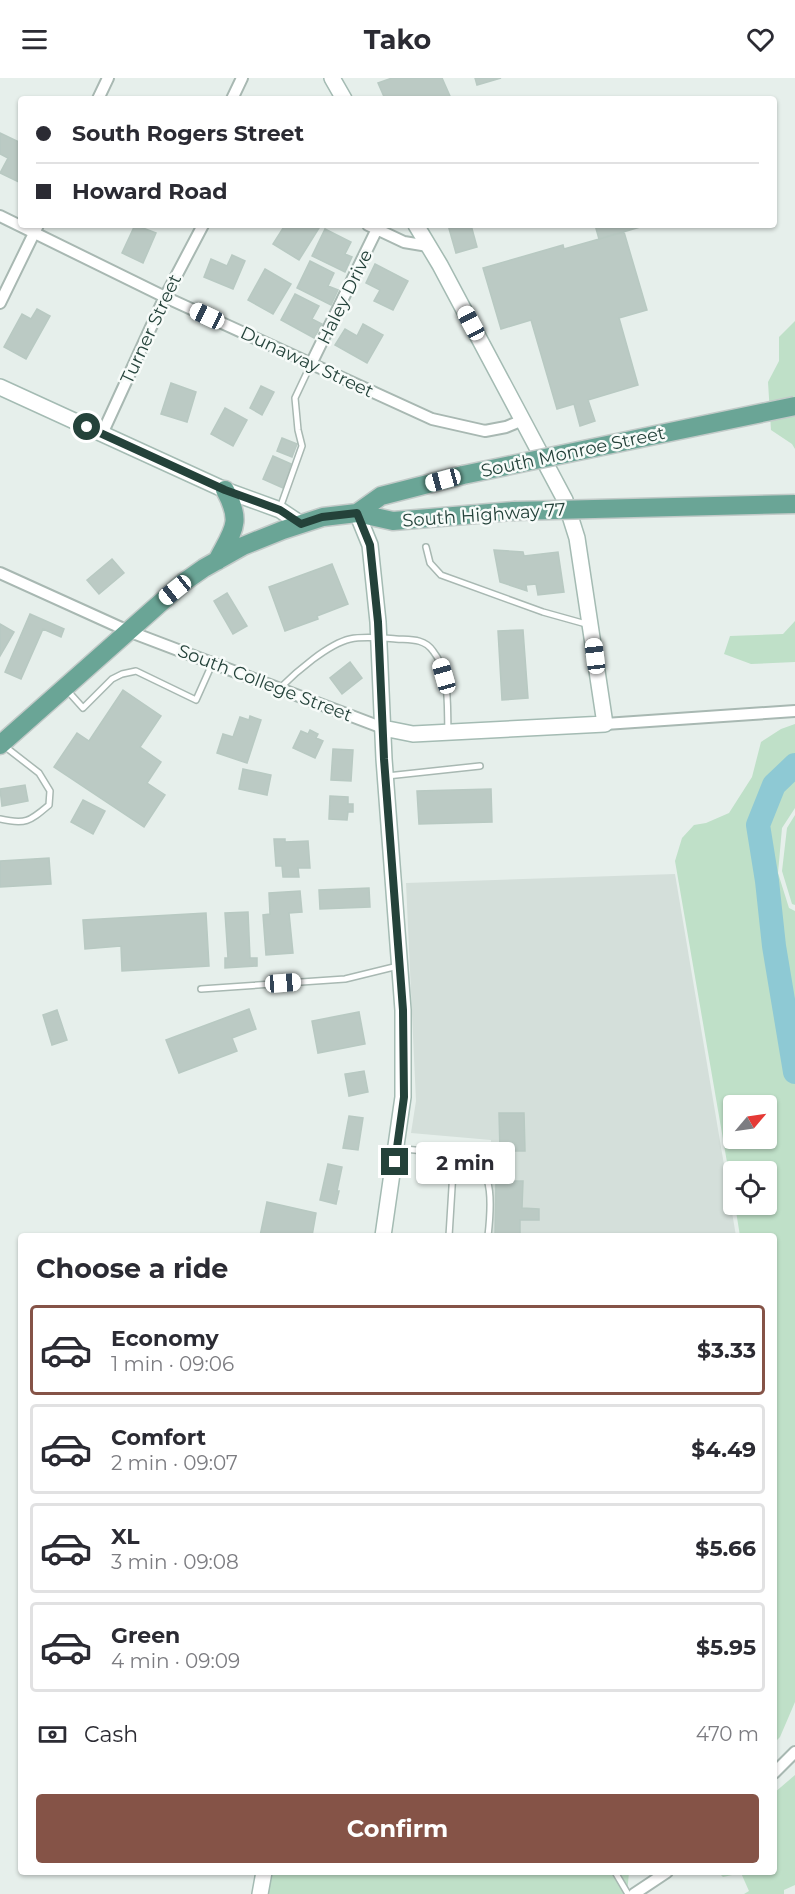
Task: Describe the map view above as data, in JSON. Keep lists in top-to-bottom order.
{
  "streets": {
    "main road": ["South Monroe Street", "South Highway 77", "South College Street"],
    "street": ["Haley Drive", "Turner Street", "Dunaway Street"]
  },
  "crossings": [
    ["Haley Drive", "Dunaway Street"],
    ["Turner Street", "Dunaway Street"],
    ["South Monroe Street", "South Highway 77"],
    ["South Highway 77", "South College Street"]
  ],
  "north": "top right",
  "page": {
    "header": "Tako",
    "banner": ["South Rogers Street", "Howard Road"],
    "bubble": "2 min",
    "heading": "Choose a ride",
    "list": [
      {
        "name": "Economy",
        "note": "1 min · 09:06",
        "value": "$3.33"
      },
      {
        "name": "Comfort",
        "note": "2 min · 09:07",
        "value": "$4.49"
      },
      {
        "name": "XL",
        "note": "3 min · 09:08",
        "value": "$5.66"
      },
      {
        "name": "Green",
        "note": "4 min · 09:09",
        "value": "$5.95"
      }
    ],
    "pay": ["Cash", "470 m"],
    "buttons": "Confirm"
  }
}
